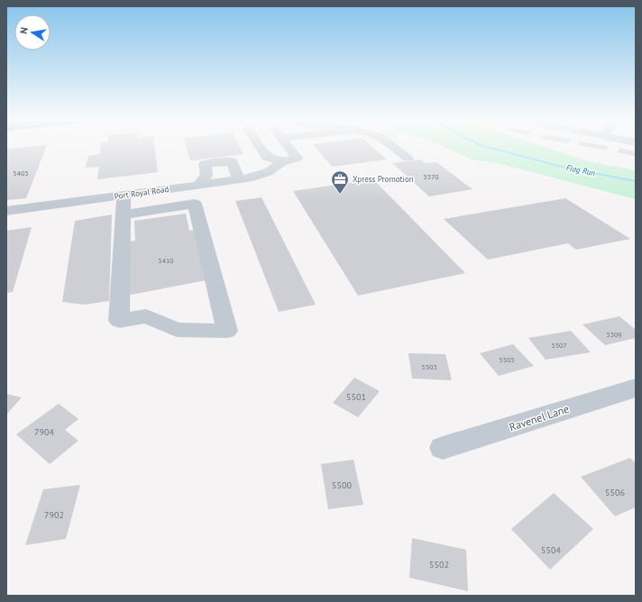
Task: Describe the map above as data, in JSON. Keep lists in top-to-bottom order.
{
  "streets": {
    "street": ["Port Royal Road", "Ravenel Lane"]
  },
  "water": ["Flag Run"],
  "places": {
    "office": ["Xpress Promotion"]
  },
  "house_numbers": [
    "5405",
    "5570",
    "5410",
    "5509",
    "5507",
    "5505",
    "5503",
    "5501",
    "7904",
    "5500",
    "5506",
    "7902",
    "5504",
    "5502"
  ],
  "north": "left"
}
